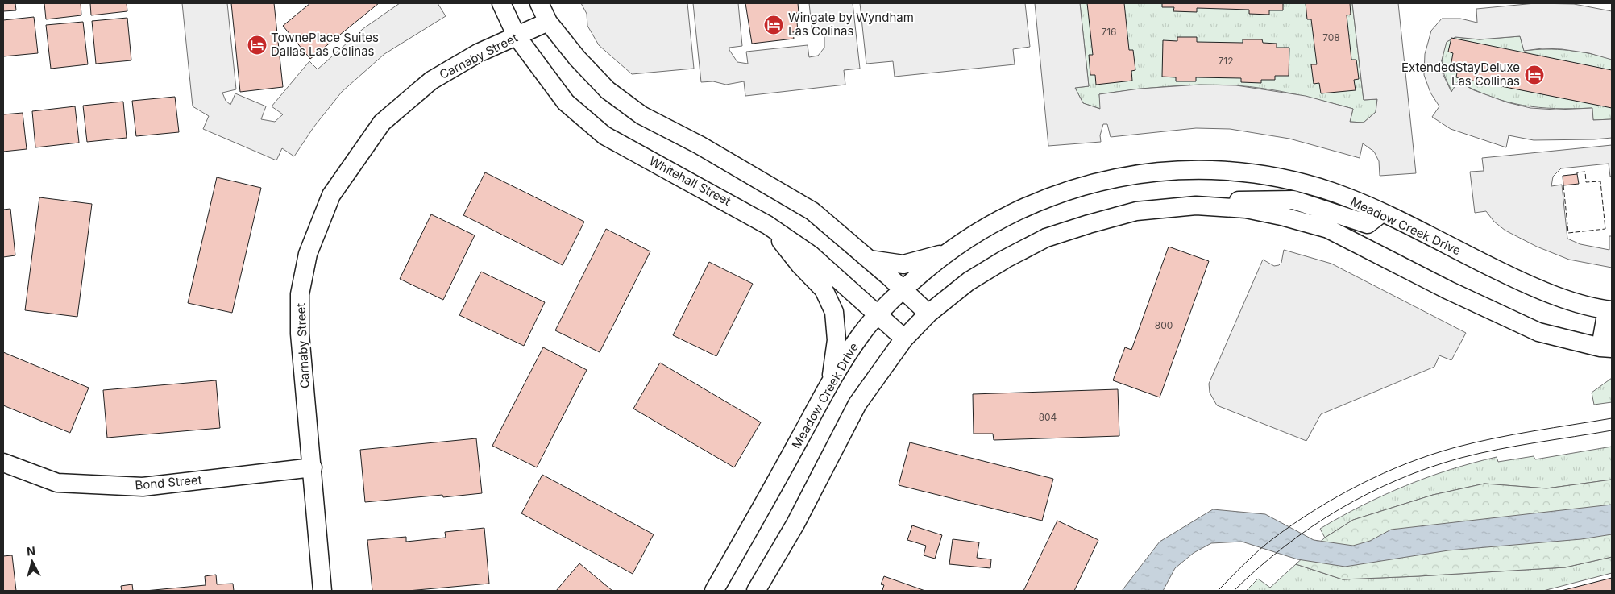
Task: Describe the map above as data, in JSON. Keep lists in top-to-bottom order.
{
  "streets": {
    "street": [
      "Carnaby Street",
      "Whitehall Street",
      "Meadow Creek Drive",
      "Bond Street"
    ]
  },
  "crossings": [
    ["Carnaby Street", "Whitehall Street"],
    ["Carnaby Street", "Bond Street"],
    ["Whitehall Street", "Meadow Creek Drive"]
  ],
  "places": {
    "hotel": ["Wingate by Wyndham Las Colinas", "TownePlace Suites Dallas Las Colinas", "ExtendedStayDeluxe Las Collinas"]
  },
  "house_numbers": [
    "716",
    "708",
    "712",
    "800",
    "804"
  ],
  "north": "top"
}
